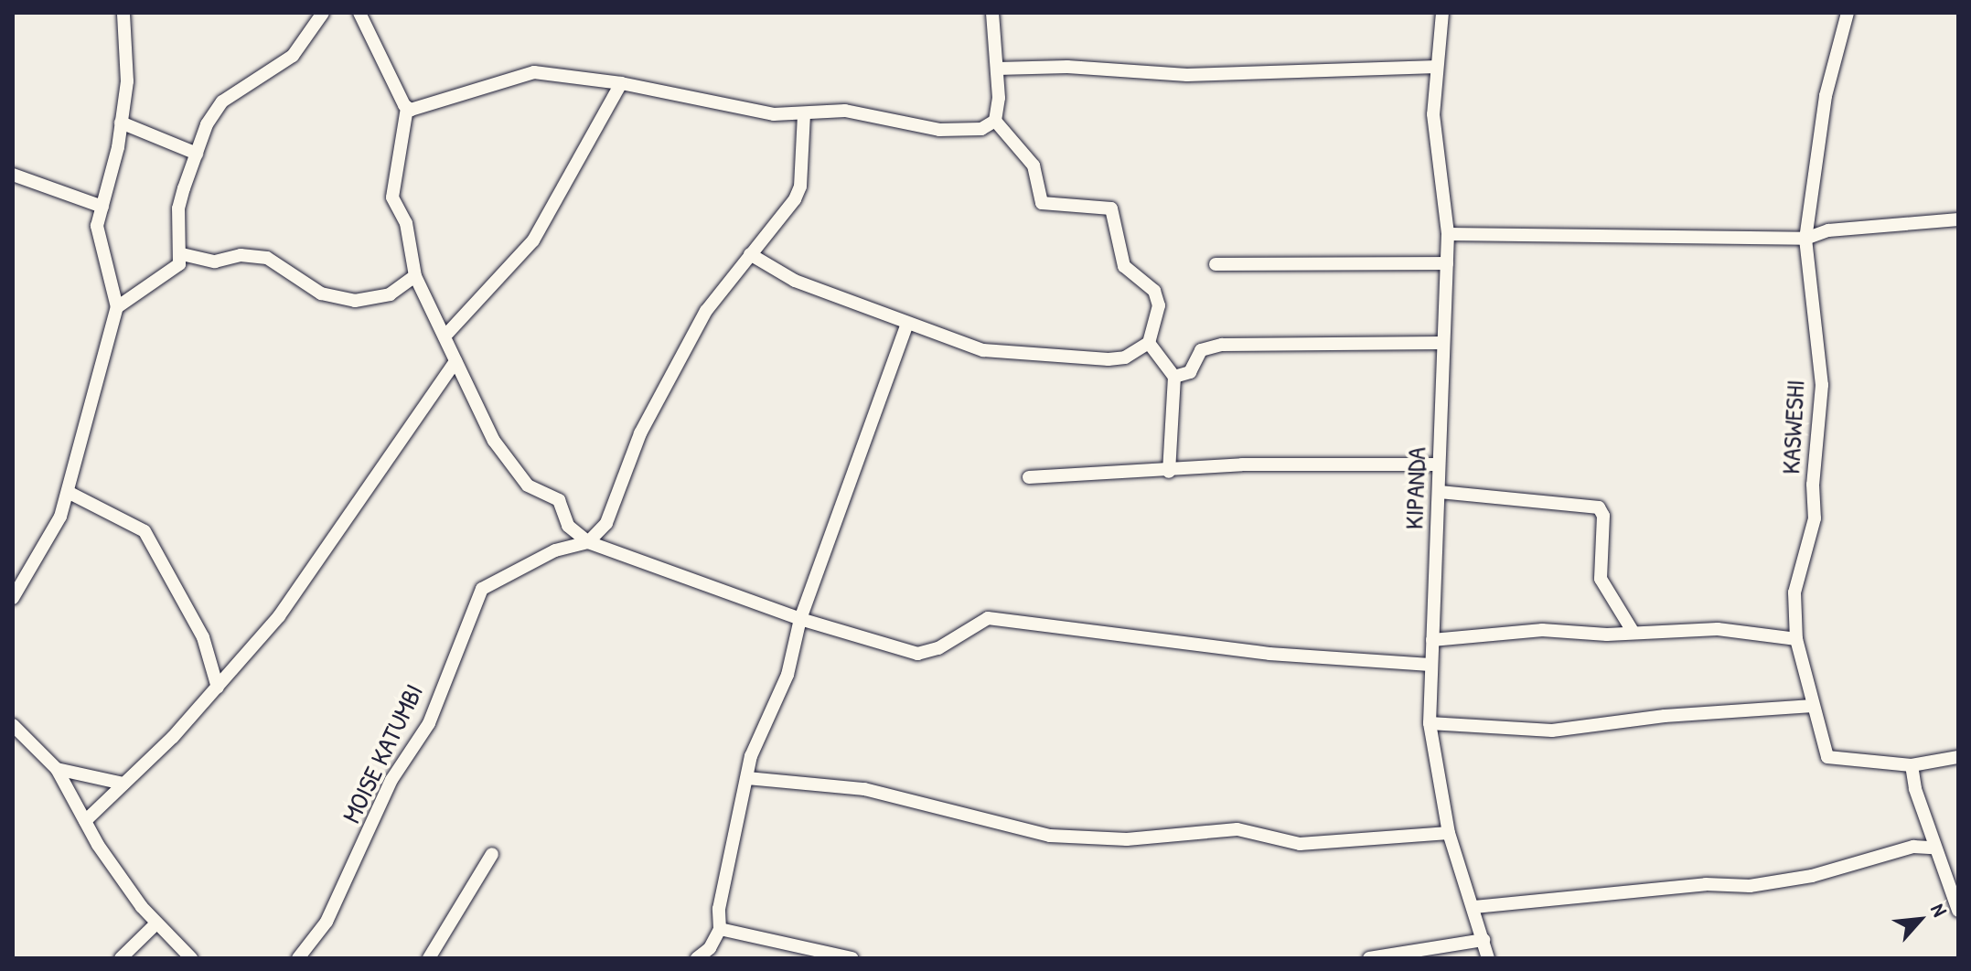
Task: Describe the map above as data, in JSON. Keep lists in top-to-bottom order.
{
  "streets": {
    "street": ["KASWESHI", "KIPANDA", "MOISE KATUMBI"]
  },
  "north": "top right"
}
